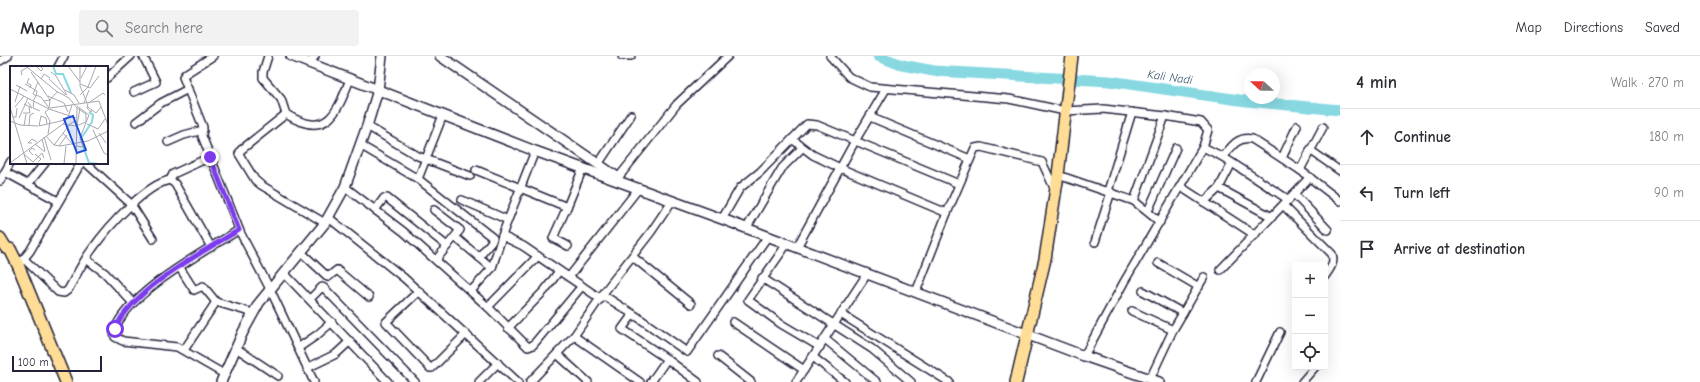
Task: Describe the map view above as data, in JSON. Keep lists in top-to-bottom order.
{
  "water": ["Kali Nadi"],
  "scale_bar": "100 m",
  "north": "left",
  "page": {
    "header": "Map",
    "search": "Search here",
    "nav": ["Map", "Directions", "Saved"],
    "heading": ["4 min", "Walk · 270 m"],
    "list": [
      ["Continue", "180 m"],
      ["Turn left", "90 m"],
      "Arrive at destination"
    ],
    "map_buttons": ["+", "−"],
    "scale": "100 m"
  }
}
